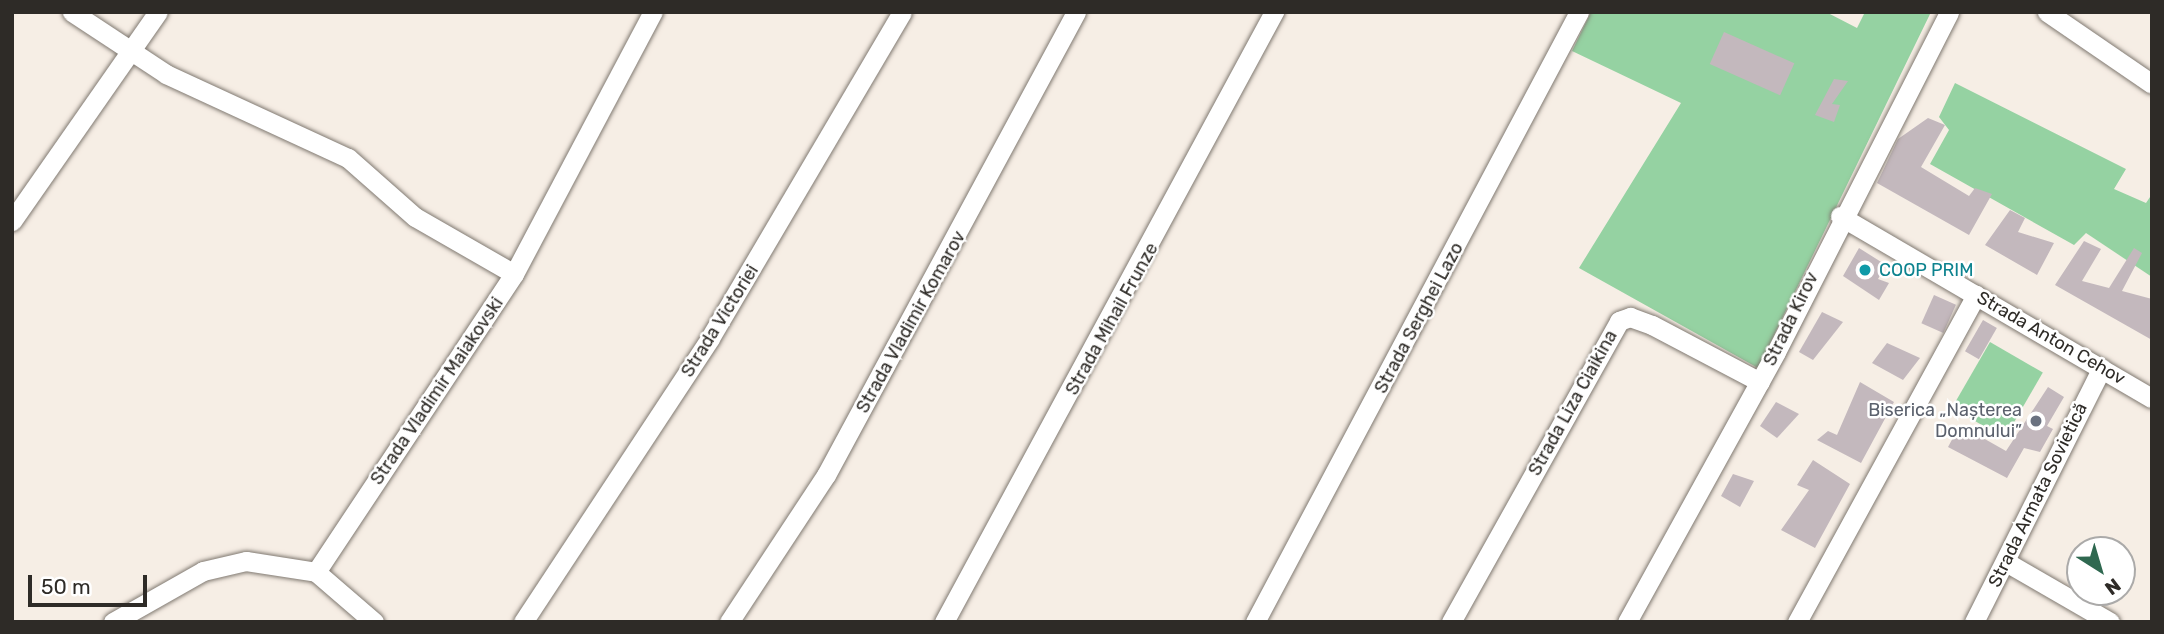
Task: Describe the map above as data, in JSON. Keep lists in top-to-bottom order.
{
  "streets": {
    "street": [
      "Strada Serghei Lazo",
      "Strada Mihail Frunze",
      "Strada Kirov",
      "Strada Victoriei",
      "Strada Vladimir Komarov",
      "Strada Anton Cehov",
      "Strada Vladimir Maiakovski",
      "Strada Liza Ciaikina",
      "Strada Armata Sovietică"
    ]
  },
  "crossings": [
    ["Strada Kirov", "Strada Anton Cehov"],
    ["Strada Kirov", "Strada Liza Ciaikina"],
    ["Strada Anton Cehov", "Strada Armata Sovietică"]
  ],
  "places": ["COOP PRIM", "Biserica „Nașterea Domnului”"],
  "scale_bar": "50 m",
  "north": "bottom right"
}
